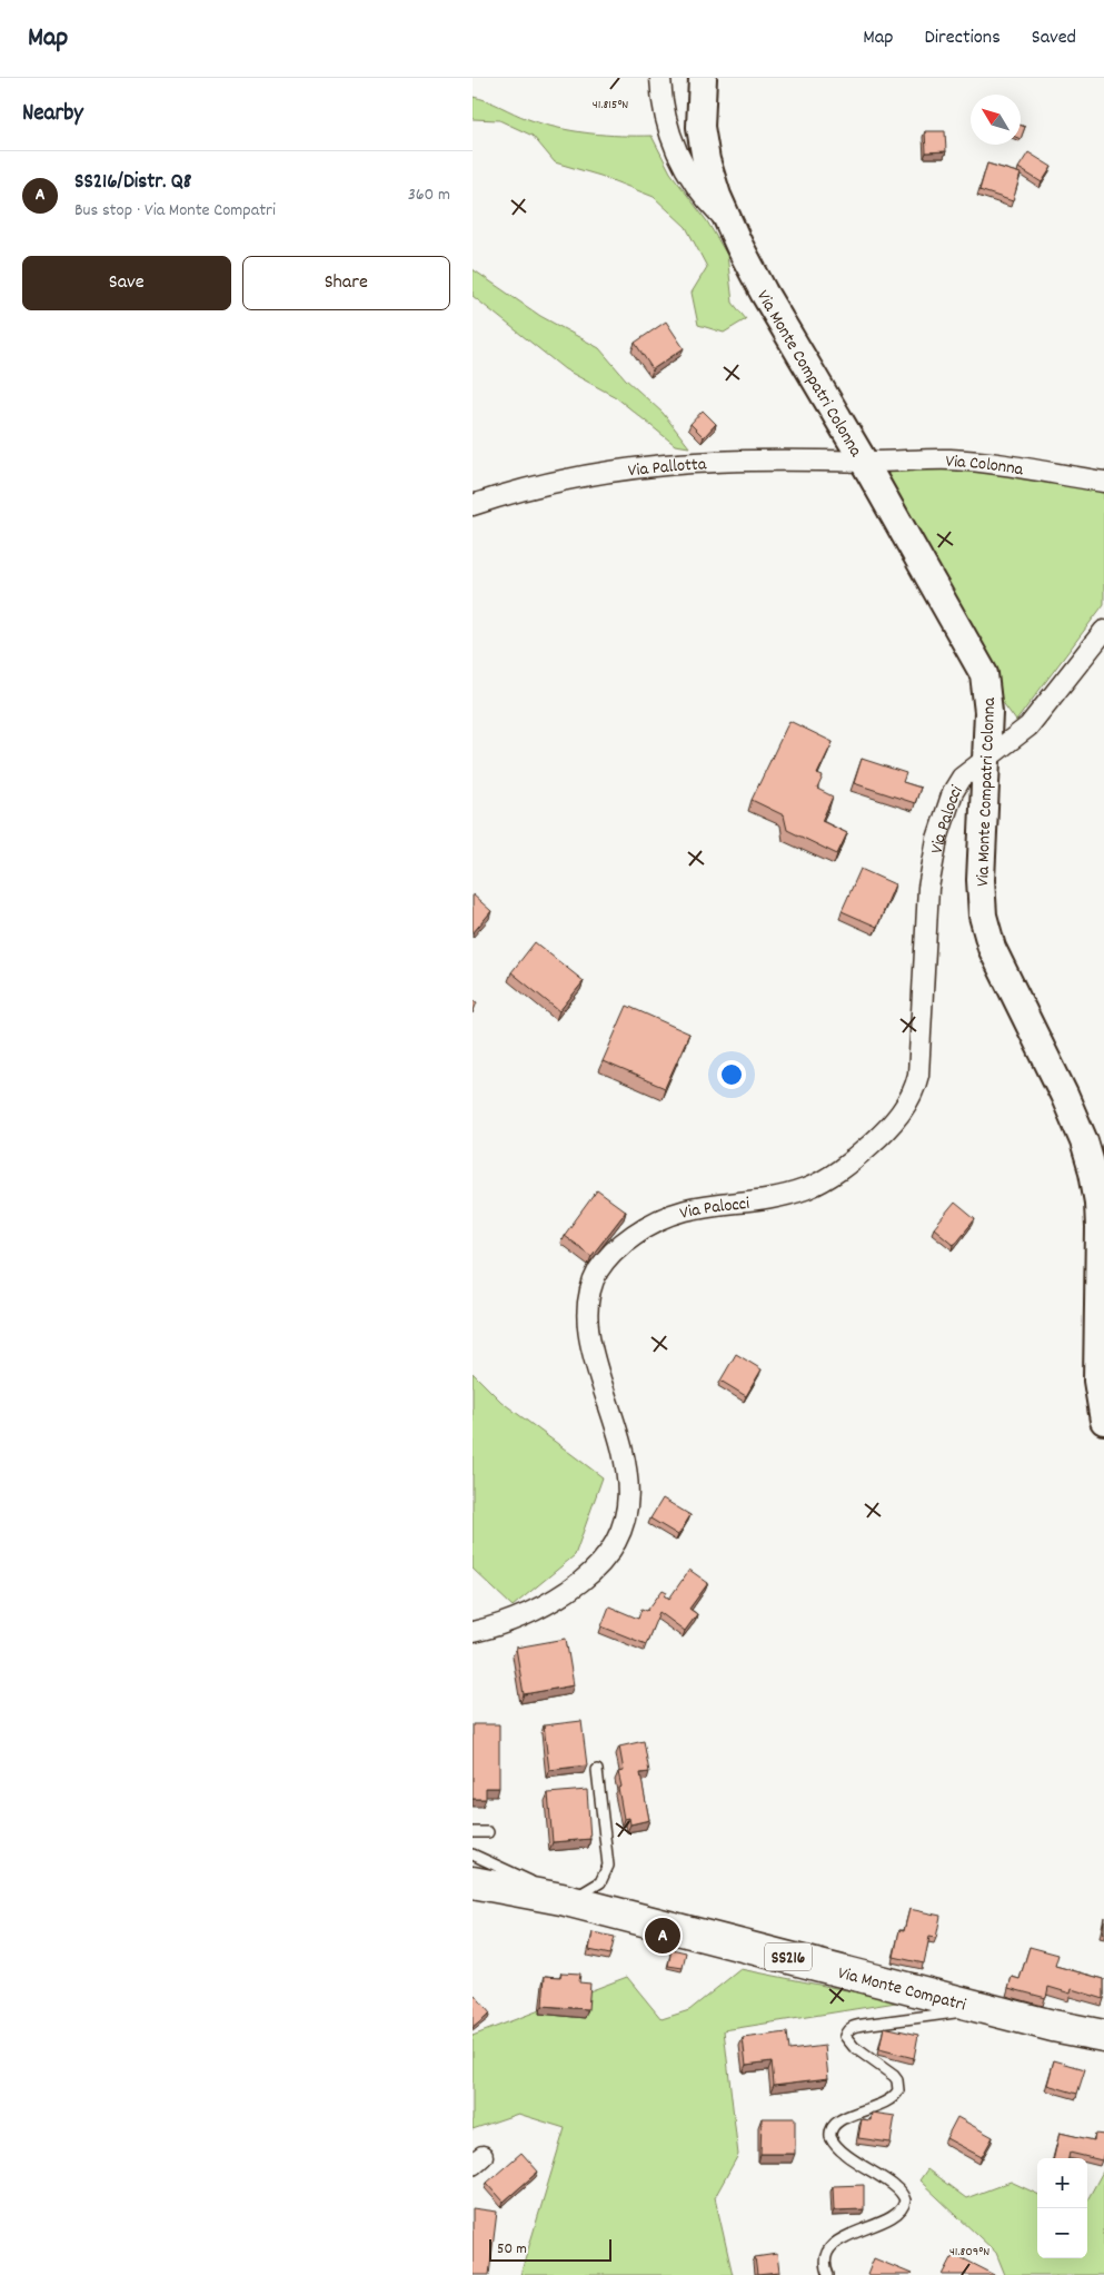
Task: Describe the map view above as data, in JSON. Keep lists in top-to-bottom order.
{
  "streets": {
    "main road": ["SS216", "Via Monte Compatri"],
    "street": [
      "Via Monte Compatri Colonna",
      "Via Pallotta",
      "Via Colonna",
      "Via Palocci"
    ]
  },
  "crossings": [
    ["Via Monte Compatri Colonna", "Via Pallotta"],
    ["Via Monte Compatri Colonna", "Via Colonna"],
    ["Via Monte Compatri Colonna", "Via Palocci"],
    ["Via Pallotta", "Via Colonna"]
  ],
  "scale_bar": "50 m",
  "north": "top left",
  "page": {
    "header": "Map",
    "nav": ["Map", "Directions", "Saved"],
    "heading": "Nearby",
    "list": [
      {
        "mark": "A",
        "name": "SS216/Distr. Q8",
        "note": "Bus stop · Via Monte Compatri",
        "value": "360 m"
      }
    ],
    "buttons": ["Save", "Share"],
    "pins": "A",
    "map_buttons": ["+", "−"],
    "scale": "50 m"
  },
  "coordinates": ["41.815°N", "41.809°N"]
}
